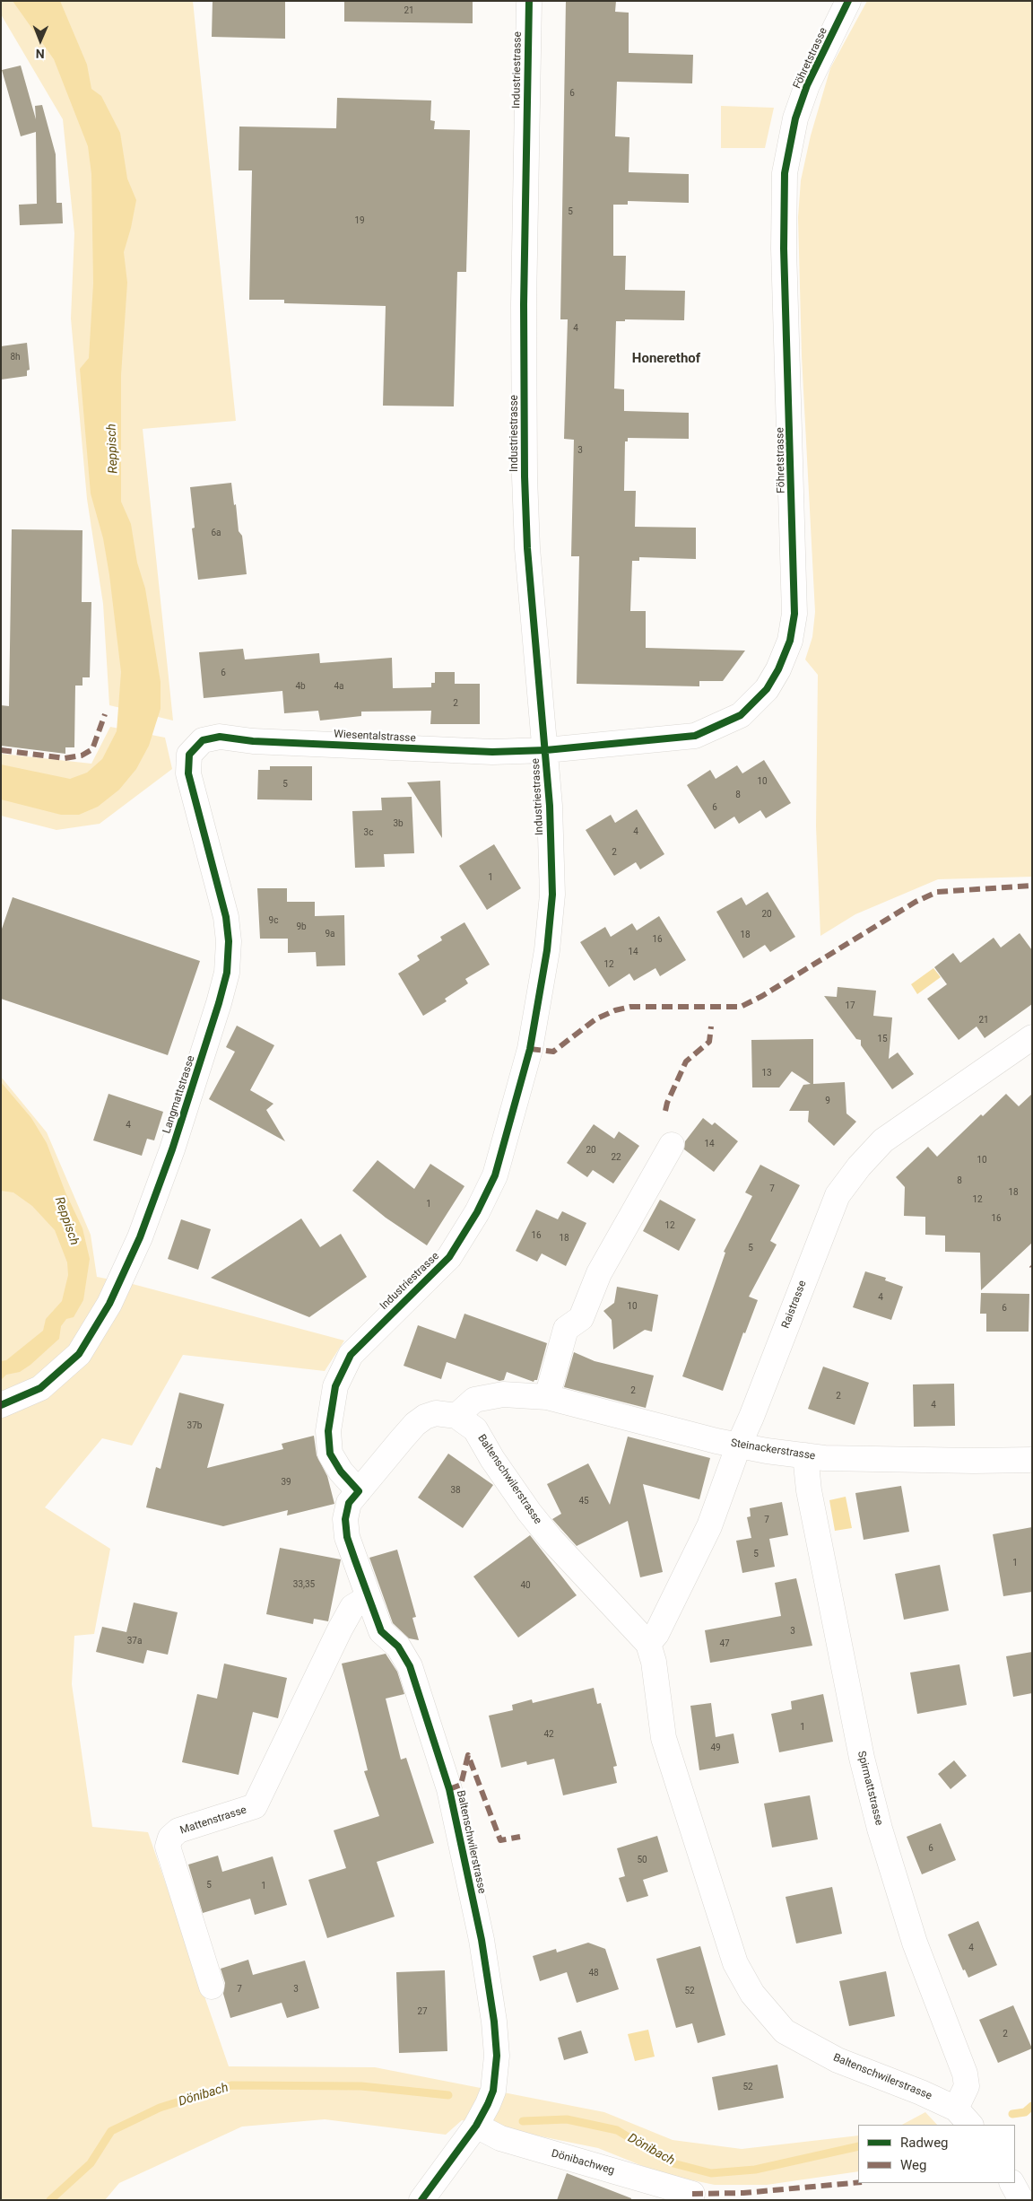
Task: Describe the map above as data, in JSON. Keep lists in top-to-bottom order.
{
  "streets": {
    "street": [
      "Föhretstrasse",
      "Industriestrasse",
      "Wiesentalstrasse",
      "Langmattstrasse",
      "Raistrasse",
      "Steinackerstrasse",
      "Baltenschwilerstrasse",
      "Spirmattstrasse",
      "Mattenstrasse",
      "Dönibachweg"
    ]
  },
  "crossings": [
    ["Föhretstrasse", "Industriestrasse"],
    ["Föhretstrasse", "Wiesentalstrasse"],
    ["Industriestrasse", "Wiesentalstrasse"],
    ["Industriestrasse", "Baltenschwilerstrasse"],
    ["Wiesentalstrasse", "Langmattstrasse"],
    ["Raistrasse", "Steinackerstrasse"],
    ["Raistrasse", "Baltenschwilerstrasse"],
    ["Steinackerstrasse", "Baltenschwilerstrasse"],
    ["Steinackerstrasse", "Spirmattstrasse"],
    ["Baltenschwilerstrasse", "Spirmattstrasse"],
    ["Baltenschwilerstrasse", "Mattenstrasse"],
    ["Baltenschwilerstrasse", "Dönibachweg"]
  ],
  "districts": ["Honerethof"],
  "water": ["Reppisch", "Dönibach"],
  "house_numbers": [
    "21",
    "6",
    "5",
    "19",
    "4",
    "8h",
    "3",
    "6a",
    "6",
    "4b",
    "4a",
    "2",
    "10",
    "5",
    "8",
    "6",
    "3b",
    "4",
    "3c",
    "2",
    "1",
    "20",
    "9c",
    "9b",
    "9a",
    "18",
    "16",
    "14",
    "12",
    "17",
    "21",
    "15",
    "13",
    "9",
    "4",
    "14",
    "20",
    "22",
    "10",
    "8",
    "7",
    "18",
    "12",
    "1",
    "16",
    "12",
    "16",
    "18",
    "5",
    "4",
    "10",
    "6",
    "2",
    "2",
    "4",
    "37b",
    "39",
    "38",
    "45",
    "7",
    "5",
    "1",
    "33,35",
    "40",
    "3",
    "37a",
    "47",
    "1",
    "42",
    "49",
    "6",
    "50",
    "5",
    "1",
    "4",
    "48",
    "7",
    "3",
    "52",
    "27",
    "2",
    "52"
  ],
  "legend": ["Radweg", "Weg"],
  "north": "bottom"
}
